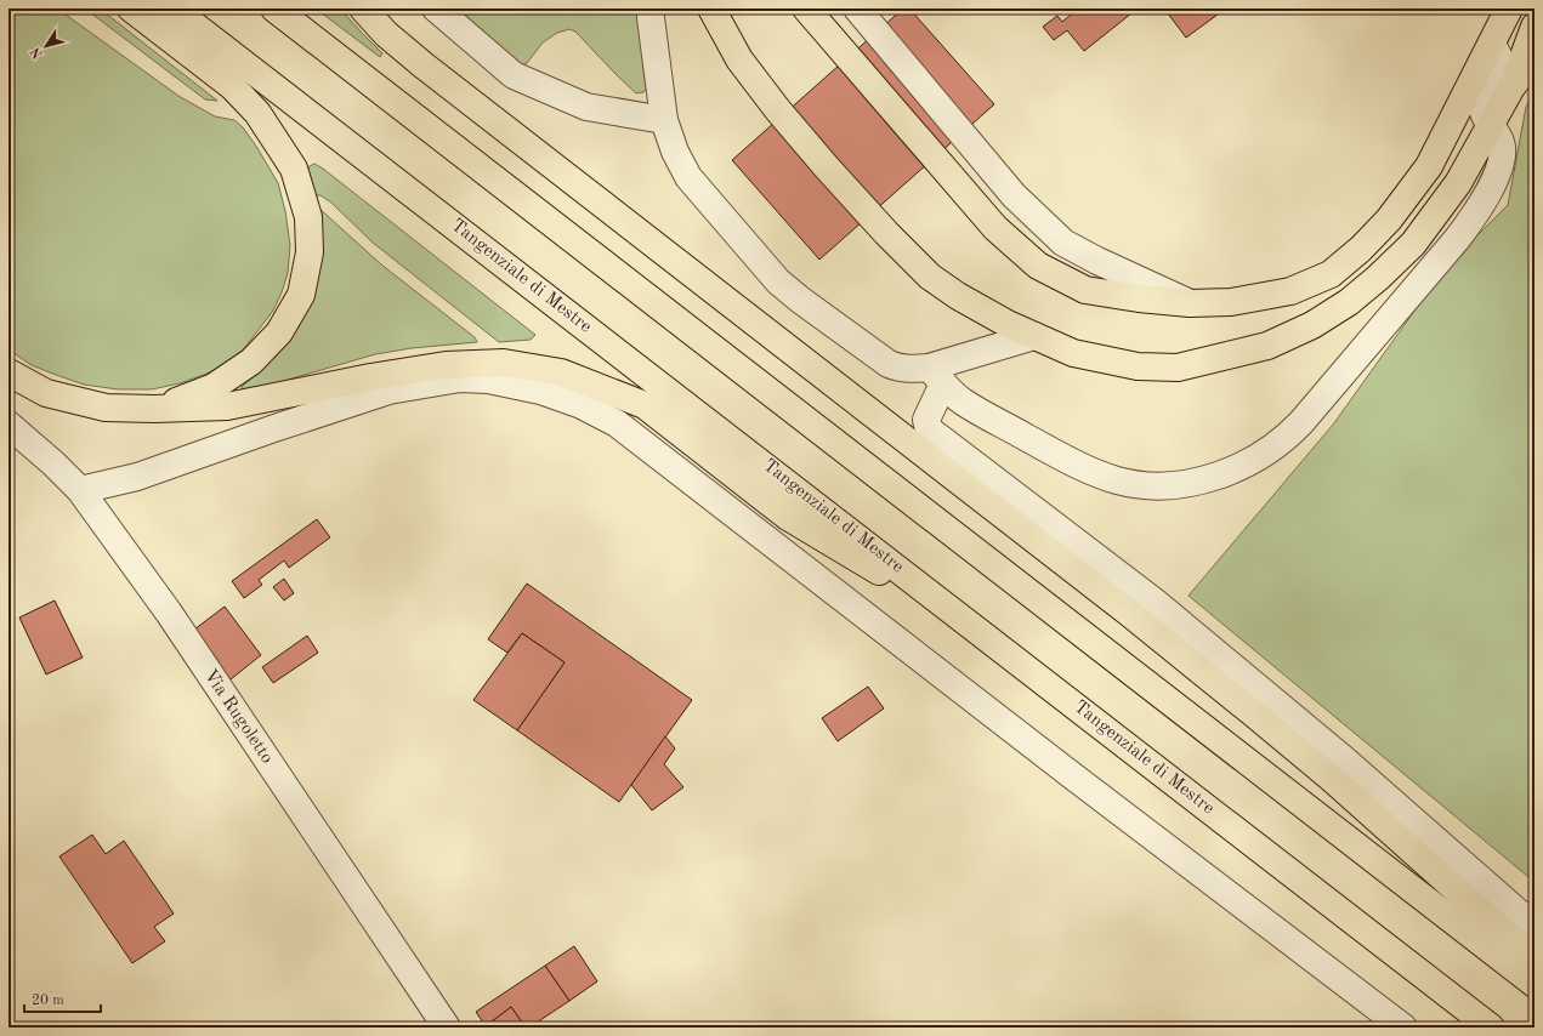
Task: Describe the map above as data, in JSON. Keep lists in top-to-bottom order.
{
  "streets": {
    "highway": ["Tangenziale di Mestre"],
    "street": ["Via Rugoletto"]
  },
  "scale_bar": "20 m",
  "north": "bottom left"
}
